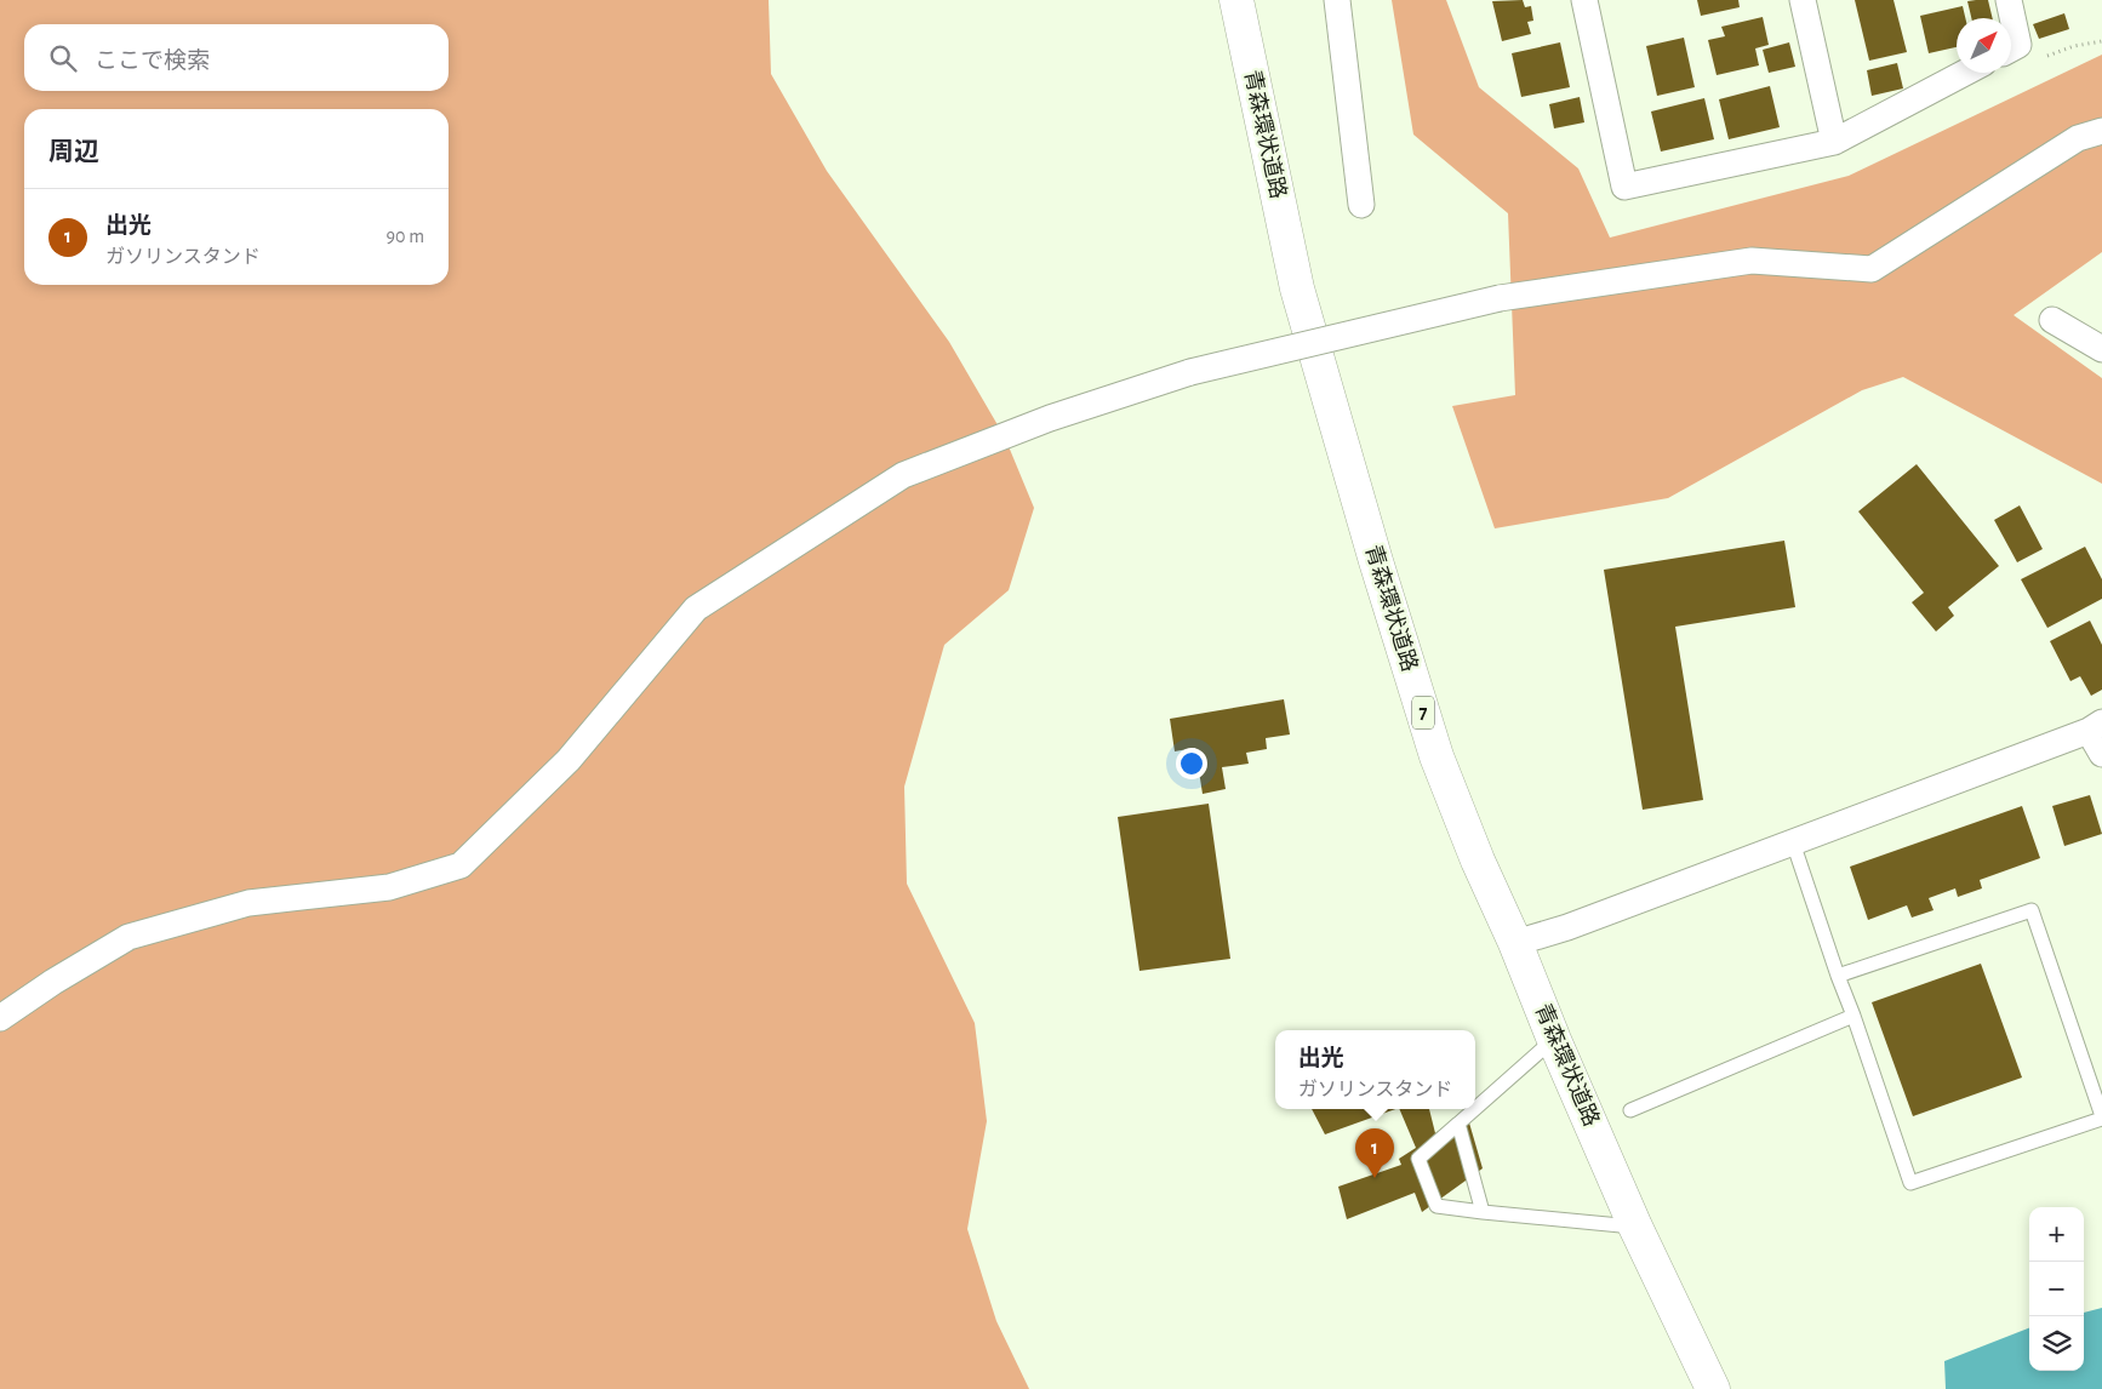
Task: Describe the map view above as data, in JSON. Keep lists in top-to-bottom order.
{
  "streets": {
    "highway": ["青森環状道路", "7"]
  },
  "north": "top right",
  "page": {
    "search": "ここで検索",
    "heading": "周辺",
    "list": [
      {
        "mark": "1",
        "name": "出光",
        "note": "ガソリンスタンド",
        "value": "90 m"
      }
    ],
    "popup": ["出光", "ガソリンスタンド"],
    "pins": "1",
    "map_buttons": ["+", "−"]
  }
}
